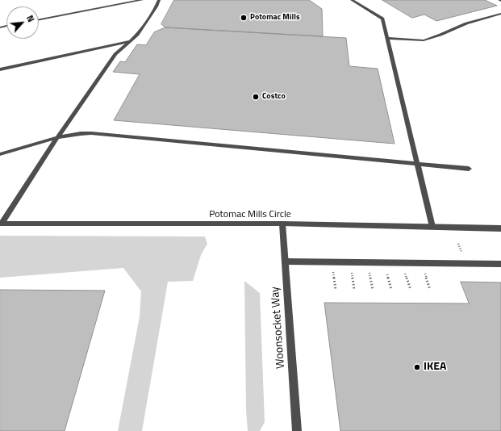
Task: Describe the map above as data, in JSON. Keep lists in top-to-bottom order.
{
  "streets": {
    "street": ["Potomac Mills Circle", "Woonsocket Way"]
  },
  "crossings": [
    ["Potomac Mills Circle", "Woonsocket Way"]
  ],
  "places": ["Potomac Mills", "Costco", "IKEA"],
  "north": "top right"
}
